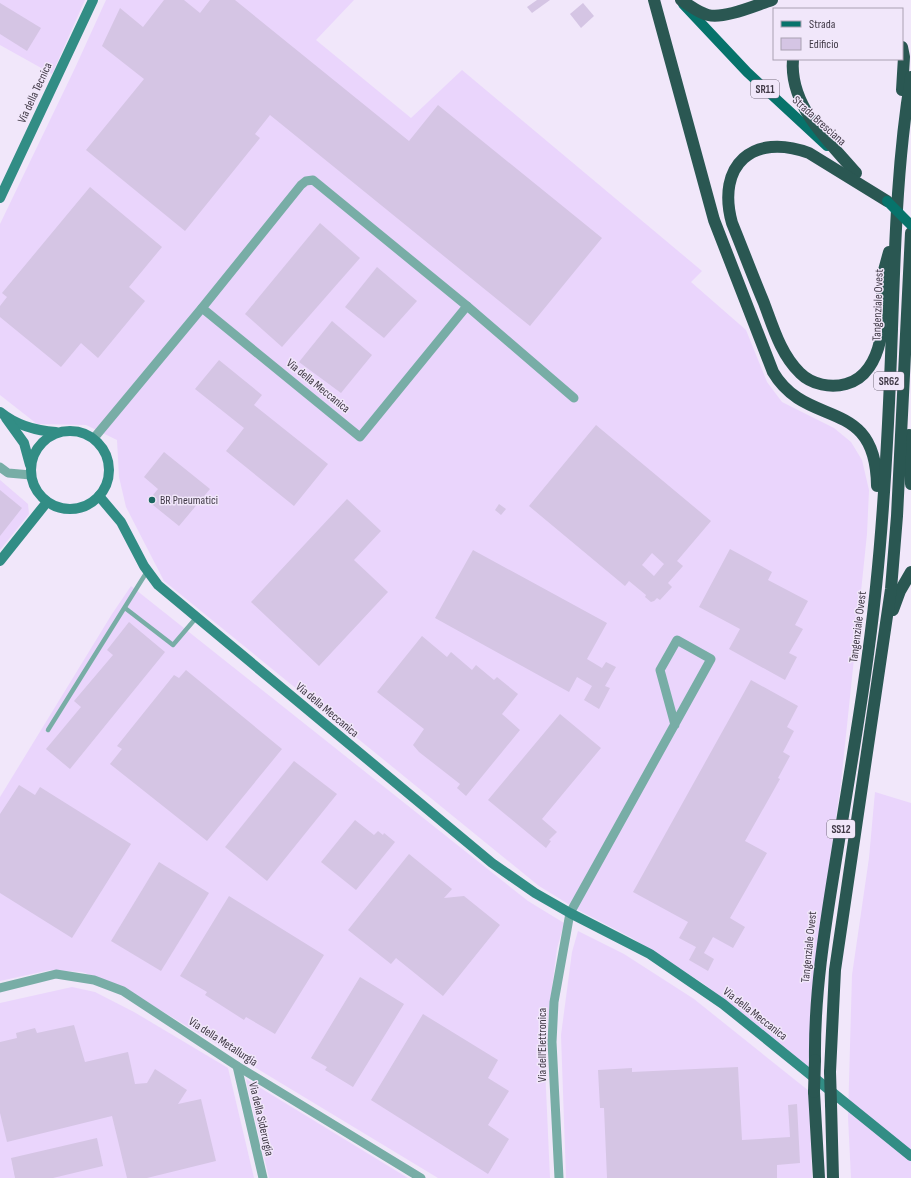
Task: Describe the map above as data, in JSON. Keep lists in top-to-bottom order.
{
  "streets": {
    "highway": ["Tangenziale Ovest", "SR62", "SS12"],
    "main road": ["SR11", "Strada Bresciana"],
    "street": [
      "Via della Tecnica",
      "Via della Meccanica",
      "Via della Metallurgia",
      "Via dell'Elettronica",
      "Via della Siderurgia"
    ]
  },
  "crossings": [
    ["SR62", "SS12"],
    ["Via della Meccanica", "Via dell'Elettronica"],
    ["Via della Metallurgia", "Via della Siderurgia"]
  ],
  "places": ["BR Pneumatici"],
  "legend": ["Strada", "Edificio"]
}
